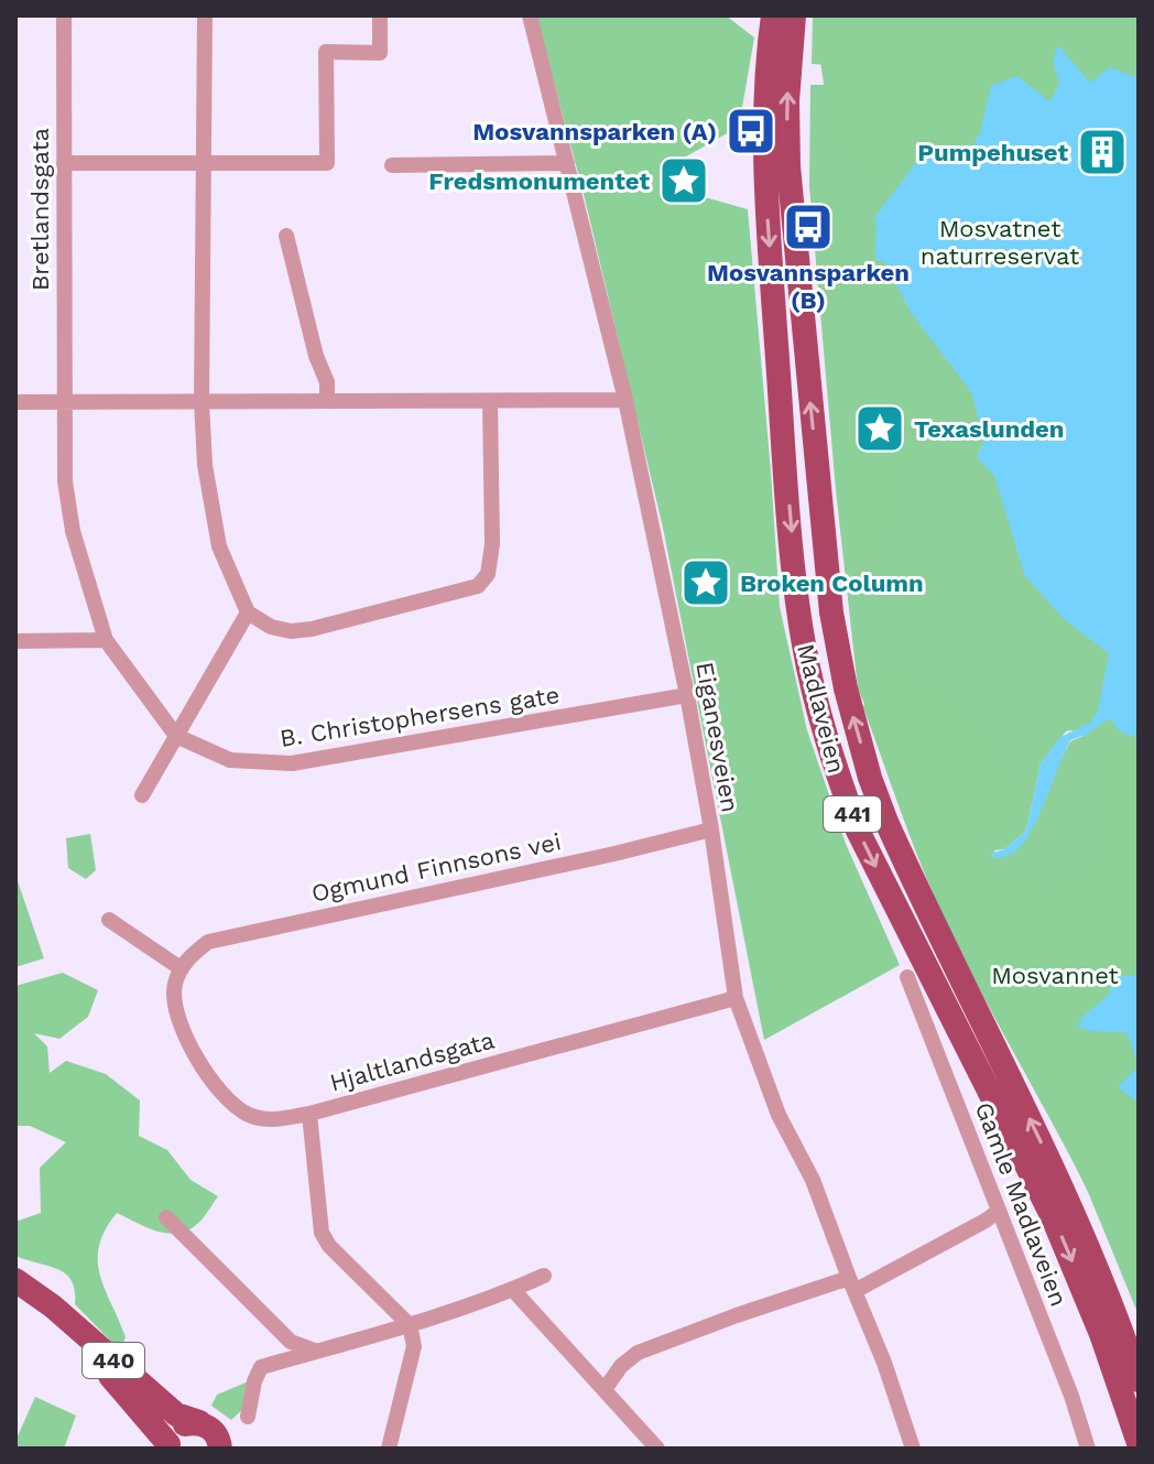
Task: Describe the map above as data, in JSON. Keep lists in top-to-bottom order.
{
  "streets": {
    "main road": ["Madlaveien", "441", "440"],
    "street": [
      "Bretlandsgata",
      "B. Christophersens gate",
      "Eiganesveien",
      "Ogmund Finnsons vei",
      "Hjaltlandsgata",
      "Gamle Madlaveien"
    ]
  },
  "crossings": [
    ["Bretlandsgata", "B. Christophersens gate"],
    ["B. Christophersens gate", "Eiganesveien"],
    ["Eiganesveien", "Ogmund Finnsons vei"],
    ["Eiganesveien", "Hjaltlandsgata"],
    ["Ogmund Finnsons vei", "Hjaltlandsgata"]
  ],
  "parks": ["Mosvatnet naturreservat", "Mosvannet"],
  "places": {
    "bus stop": ["Mosvannsparken (A)", "Mosvannsparken (B)"],
    "building": ["Pumpehuset"],
    "place": ["Fredsmonumentet", "Texaslunden", "Broken Column"]
  }
}
